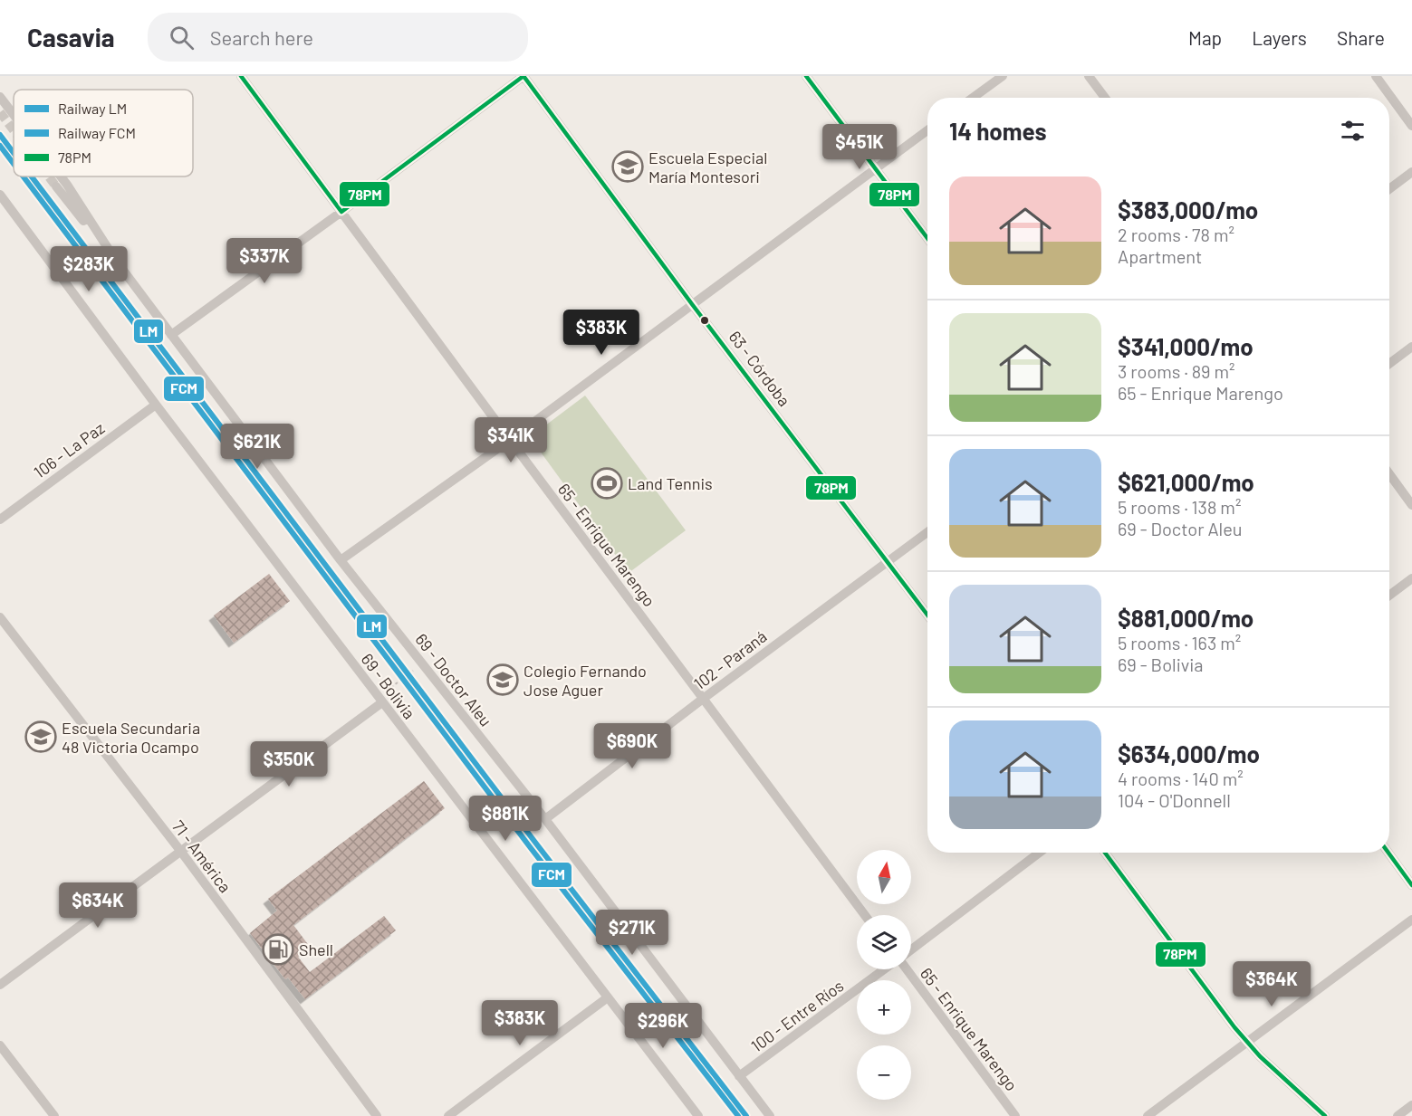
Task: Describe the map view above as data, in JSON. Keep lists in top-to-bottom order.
{
  "streets": {
    "street": [
      "63 - Córdoba",
      "106 - La Paz",
      "65 - Enrique Marengo",
      "102 - Paraná",
      "69 - Doctor Aleu",
      "69 - Bolivia",
      "71 - América",
      "100 - Entre Ríos"
    ]
  },
  "crossings": [
    ["63 - Córdoba", "102 - Paraná"],
    ["106 - La Paz", "69 - Bolivia"],
    ["65 - Enrique Marengo", "102 - Paraná"],
    ["102 - Paraná", "69 - Doctor Aleu"],
    ["69 - Doctor Aleu", "100 - Entre Ríos"]
  ],
  "places": {
    "school or university": ["Escuela Especial María Montesori", "Colegio Fernando Jose Aguer", "Escuela Secundaria 48 Victoria Ocampo"],
    "sports": ["Land Tennis"],
    "fuel station": ["Shell"]
  },
  "lines": ["transit line 78PM", "rail line LM", "rail line FCM"],
  "legend": ["Railway LM", "Railway FCM", "78PM"],
  "north": "top",
  "page": {
    "header": "Casavia",
    "search": "Search here",
    "nav": ["Map", "Layers", "Share"],
    "heading": "14 homes",
    "price": [
      "$451K",
      "$337K",
      "$283K",
      "$383K",
      "$341K",
      "$621K",
      "$690K",
      "$350K",
      "$881K",
      "$634K",
      "$271K",
      "$364K",
      "$383K",
      "$296K"
    ],
    "list": [
      {
        "name": "$383,000/mo",
        "note": "2 rooms · 78 m² · Apartment"
      },
      {
        "name": "$341,000/mo",
        "note": "3 rooms · 89 m² · 65 - Enrique Marengo"
      },
      {
        "name": "$621,000/mo",
        "note": "5 rooms · 138 m² · 69 - Doctor Aleu"
      },
      {
        "name": "$881,000/mo",
        "note": "5 rooms · 163 m² · 69 - Bolivia"
      },
      {
        "name": "$634,000/mo",
        "note": "4 rooms · 140 m² · 104 - O'Donnell"
      }
    ],
    "map_buttons": ["+", "−"]
  }
}
